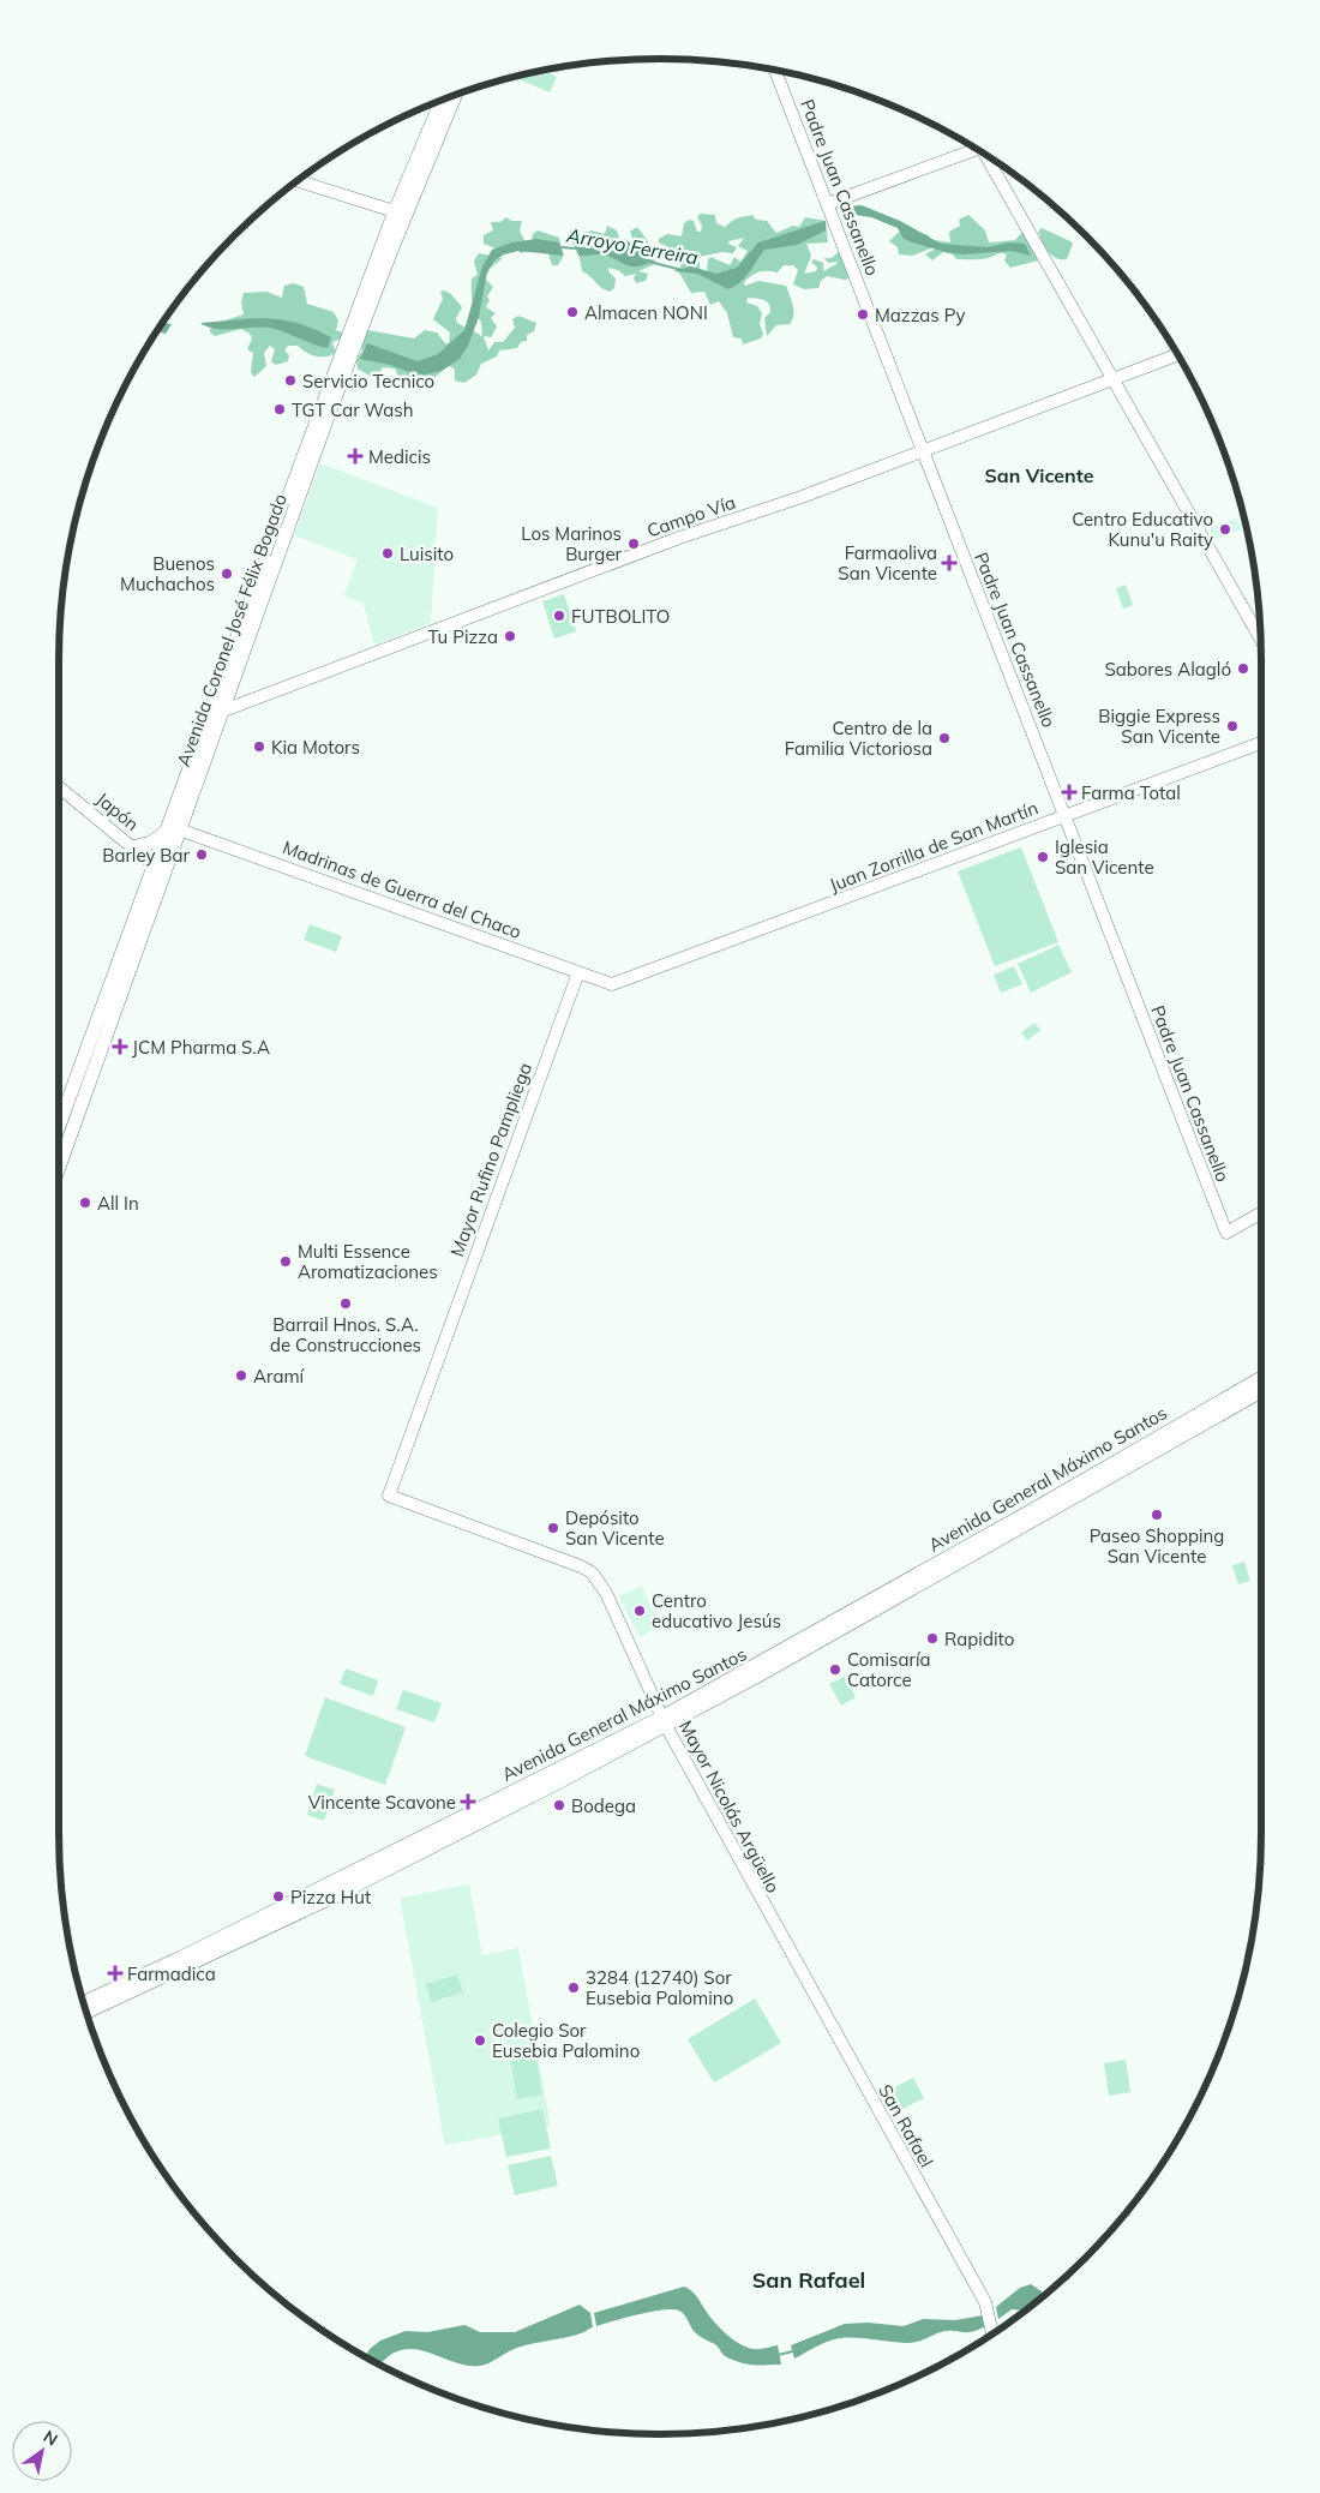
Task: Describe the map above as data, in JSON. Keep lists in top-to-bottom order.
{
  "streets": {
    "main road": ["Avenida Coronel José Félix Bogado", "Avenida General Máximo Santos"],
    "street": [
      "Padre Juan Cassanello",
      "Campo Vía",
      "Japón",
      "Juan Zorrilla de San Martín",
      "Madrinas de Guerra del Chaco",
      "Mayor Rufino Pampliega",
      "Mayor Nicolás Argüello",
      "San Rafael"
    ]
  },
  "crossings": [
    ["Padre Juan Cassanello", "Campo Vía"],
    ["Padre Juan Cassanello", "Juan Zorrilla de San Martín"],
    ["Campo Vía", "Avenida Coronel José Félix Bogado"],
    ["Avenida Coronel José Félix Bogado", "Japón"],
    ["Avenida Coronel José Félix Bogado", "Madrinas de Guerra del Chaco"],
    ["Juan Zorrilla de San Martín", "Madrinas de Guerra del Chaco"],
    ["Madrinas de Guerra del Chaco", "Mayor Rufino Pampliega"],
    ["Mayor Rufino Pampliega", "Mayor Nicolás Argüello"],
    ["Avenida General Máximo Santos", "Mayor Nicolás Argüello"],
    ["Mayor Nicolás Argüello", "San Rafael"]
  ],
  "districts": ["San Vicente", "San Rafael"],
  "water": ["Arroyo Ferreira"],
  "places": {
    "other": [
      "Almacen NONI",
      "Mazzas Py",
      "Servicio Tecnico",
      "TGT Car Wash",
      "Centro Educativo Kunu'u Raity",
      "Los Marinos Burger",
      "Luisito",
      "Buenos Muchachos",
      "FUTBOLITO",
      "Tu Pizza",
      "Sabores Alagló",
      "Biggie Express San Vicente",
      "Centro de la Familia Victoriosa",
      "Kia Motors",
      "Barley Bar",
      "Iglesia San Vicente",
      "All In",
      "Multi Essence Aromatizaciones",
      "Barrail Hnos. S.A. de Construcciones",
      "Aramí",
      "Paseo Shopping San Vicente",
      "Depósito San Vicente",
      "Centro educativo Jesús",
      "Rapidito",
      "Comisaría Catorce",
      "Bodega",
      "Pizza Hut",
      "3284 (12740) Sor Eusebia Palomino",
      "Colegio Sor Eusebia Palomino"
    ],
    "health": [
      "Medicis",
      "Farmaoliva San Vicente",
      "Farma Total",
      "JCM Pharma S.A",
      "Vincente Scavone",
      "Farmadica"
    ]
  },
  "north": "top right"
}
